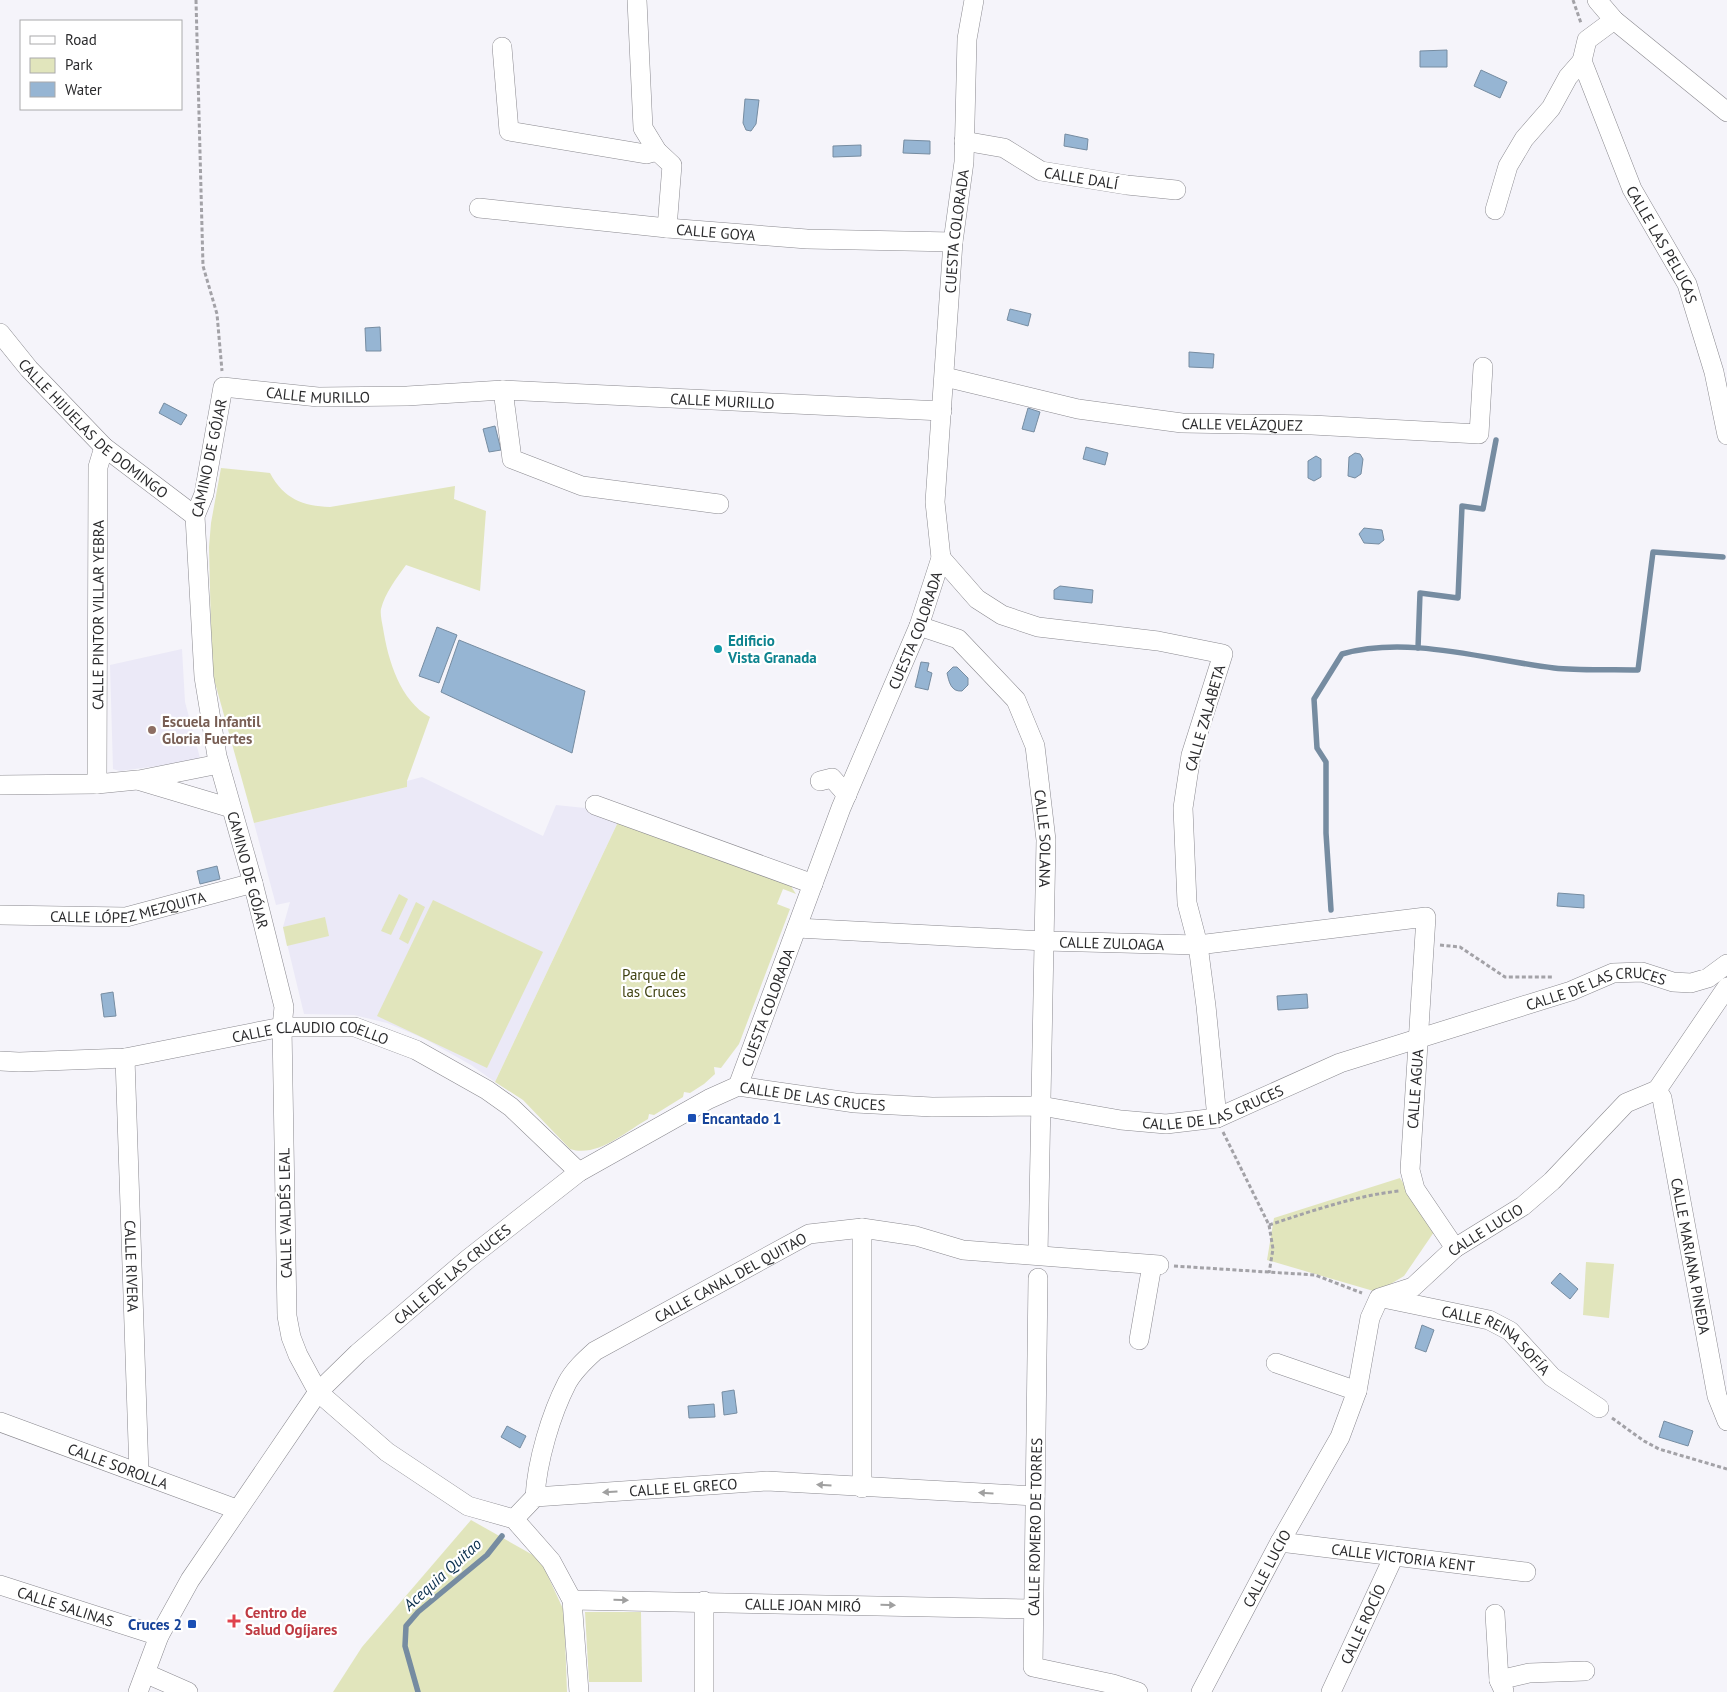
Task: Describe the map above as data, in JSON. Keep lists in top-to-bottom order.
{
  "streets": {
    "street": [
      "CALLE DALÍ",
      "CALLE GOYA",
      "CUESTA COLORADA",
      "CALLE LAS PELUCAS",
      "CALLE MURILLO",
      "CALLE VELÁZQUEZ",
      "CALLE HIJUELAS DE DOMINGO",
      "CAMINO DE GÓJAR",
      "CALLE PINTOR VILLAR YEBRA",
      "CALLE ZALABETA",
      "CALLE SOLANA",
      "CALLE LÓPEZ MEZQUITA",
      "CALLE ZULOAGA",
      "CALLE DE LAS CRUCES",
      "CALLE CLAUDIO COELLO",
      "CALLE AGUA",
      "CALLE VALDÉS LEAL",
      "CALLE LUCIO",
      "CALLE MARIANA PINEDA",
      "CALLE RIVERA",
      "CALLE CANAL DEL QUITAO",
      "CALLE REINA SOFÍA",
      "CALLE SOROLLA",
      "CALLE EL GRECO",
      "CALLE ROMERO DE TORRES",
      "CALLE VICTORIA KENT",
      "CALLE JOAN MIRÓ",
      "CALLE SALINAS",
      "CALLE ROCÍO"
    ]
  },
  "crossings": [
    ["CALLE DALÍ", "CUESTA COLORADA"],
    ["CALLE GOYA", "CUESTA COLORADA"],
    ["CUESTA COLORADA", "CALLE MURILLO"],
    ["CUESTA COLORADA", "CALLE VELÁZQUEZ"],
    ["CUESTA COLORADA", "CALLE ZALABETA"],
    ["CUESTA COLORADA", "CALLE SOLANA"],
    ["CUESTA COLORADA", "CALLE ZULOAGA"],
    ["CUESTA COLORADA", "CALLE DE LAS CRUCES"],
    ["CALLE MURILLO", "CAMINO DE GÓJAR"],
    ["CALLE HIJUELAS DE DOMINGO", "CAMINO DE GÓJAR"],
    ["CALLE HIJUELAS DE DOMINGO", "CALLE PINTOR VILLAR YEBRA"],
    ["CAMINO DE GÓJAR", "CALLE LÓPEZ MEZQUITA"],
    ["CAMINO DE GÓJAR", "CALLE CLAUDIO COELLO"],
    ["CAMINO DE GÓJAR", "CALLE VALDÉS LEAL"],
    ["CALLE ZALABETA", "CALLE ZULOAGA"],
    ["CALLE ZALABETA", "CALLE DE LAS CRUCES"],
    ["CALLE SOLANA", "CALLE ZULOAGA"],
    ["CALLE SOLANA", "CALLE DE LAS CRUCES"],
    ["CALLE ZULOAGA", "CALLE AGUA"],
    ["CALLE DE LAS CRUCES", "CALLE CLAUDIO COELLO"],
    ["CALLE DE LAS CRUCES", "CALLE AGUA"],
    ["CALLE DE LAS CRUCES", "CALLE VALDÉS LEAL"],
    ["CALLE DE LAS CRUCES", "CALLE SOROLLA"],
    ["CALLE DE LAS CRUCES", "CALLE SALINAS"],
    ["CALLE CLAUDIO COELLO", "CALLE VALDÉS LEAL"],
    ["CALLE CLAUDIO COELLO", "CALLE RIVERA"],
    ["CALLE AGUA", "CALLE LUCIO"],
    ["CALLE LUCIO", "CALLE MARIANA PINEDA"],
    ["CALLE LUCIO", "CALLE REINA SOFÍA"],
    ["CALLE LUCIO", "CALLE VICTORIA KENT"],
    ["CALLE RIVERA", "CALLE SOROLLA"],
    ["CALLE CANAL DEL QUITAO", "CALLE EL GRECO"],
    ["CALLE EL GRECO", "CALLE ROMERO DE TORRES"],
    ["CALLE ROMERO DE TORRES", "CALLE JOAN MIRÓ"],
    ["CALLE VICTORIA KENT", "CALLE ROCÍO"]
  ],
  "one_way": ["CALLE EL GRECO", "CALLE JOAN MIRÓ"],
  "water": ["Acequia Quitao"],
  "parks": ["Parque de las Cruces"],
  "places": {
    "other": ["Edificio Vista Granada", "Escuela Infantil Gloria Fuertes"],
    "transit": ["Encantado 1", "Cruces 2"],
    "health": ["Centro de Salud Ogíjares"]
  },
  "legend": ["Road", "Park", "Water"]
}
